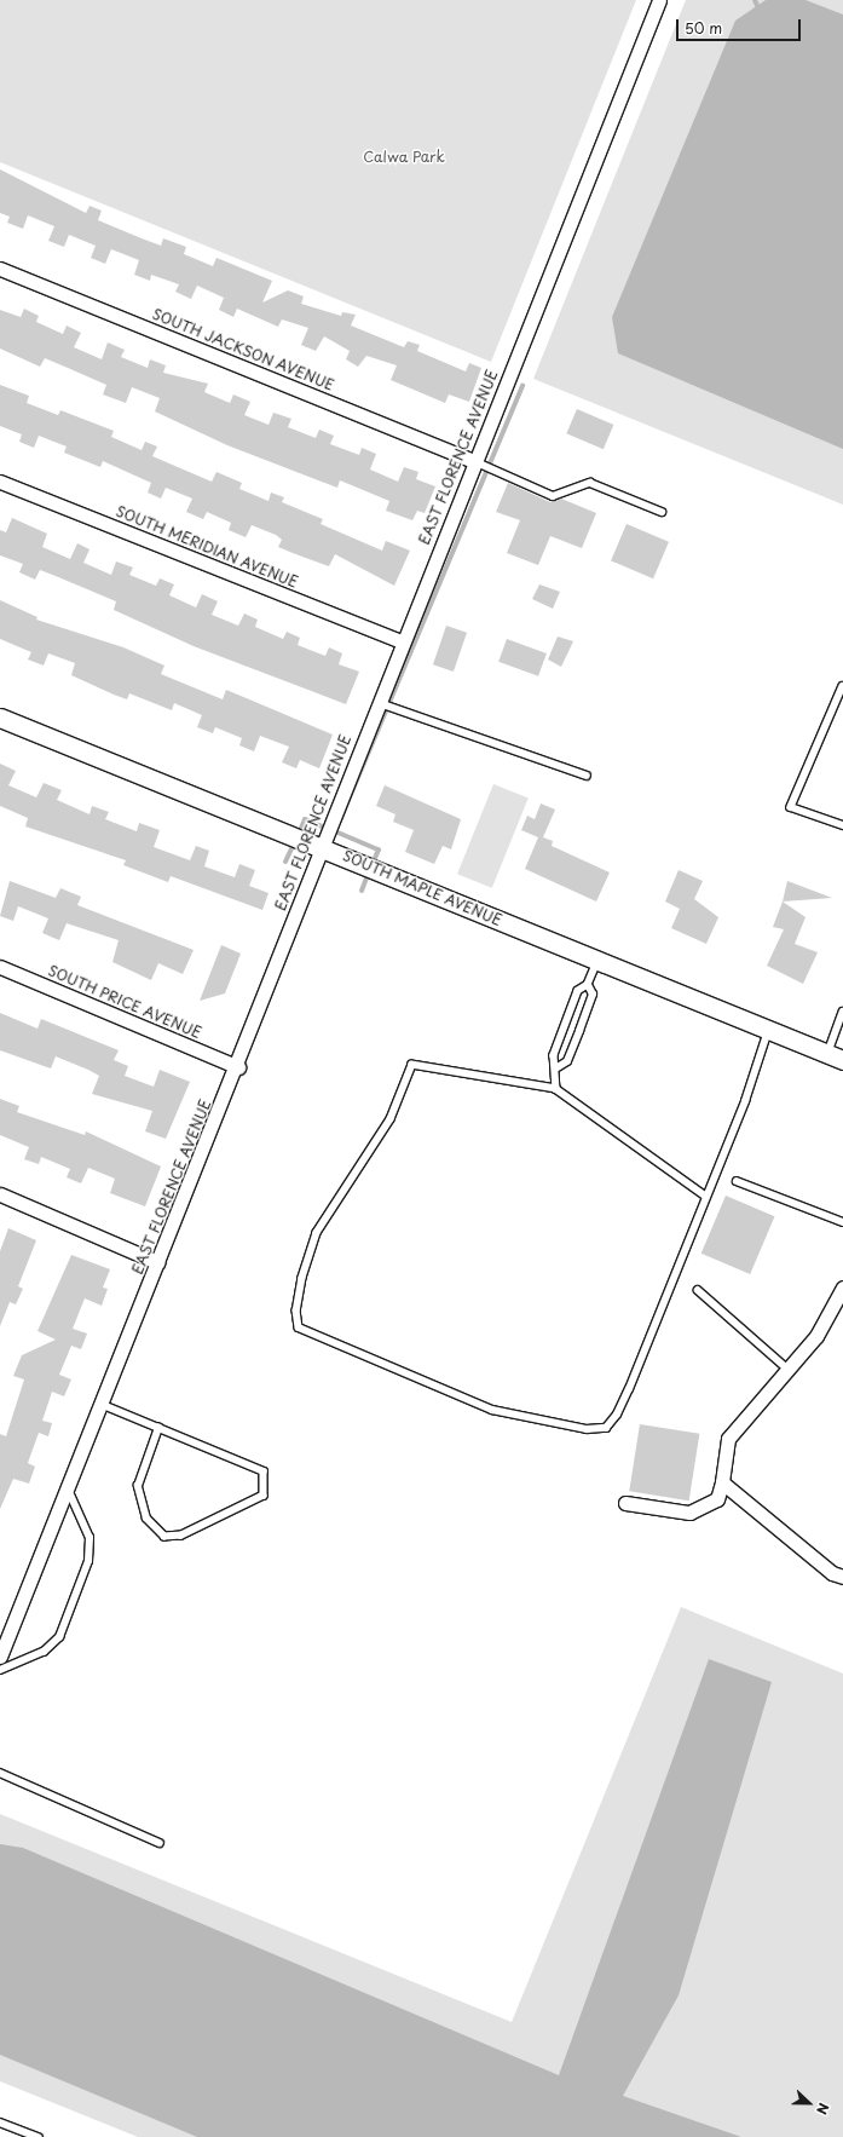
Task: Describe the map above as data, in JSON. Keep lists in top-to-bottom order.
{
  "streets": {
    "main road": ["SOUTH MAPLE AVENUE"],
    "street": [
      "SOUTH JACKSON AVENUE",
      "EAST FLORENCE AVENUE",
      "SOUTH MERIDIAN AVENUE",
      "SOUTH PRICE AVENUE"
    ]
  },
  "crossings": [
    ["SOUTH JACKSON AVENUE", "EAST FLORENCE AVENUE"],
    ["EAST FLORENCE AVENUE", "SOUTH MERIDIAN AVENUE"],
    ["EAST FLORENCE AVENUE", "SOUTH MAPLE AVENUE"],
    ["EAST FLORENCE AVENUE", "SOUTH PRICE AVENUE"]
  ],
  "parks": ["Calwa Park"],
  "scale_bar": "50 m",
  "north": "right"
}
